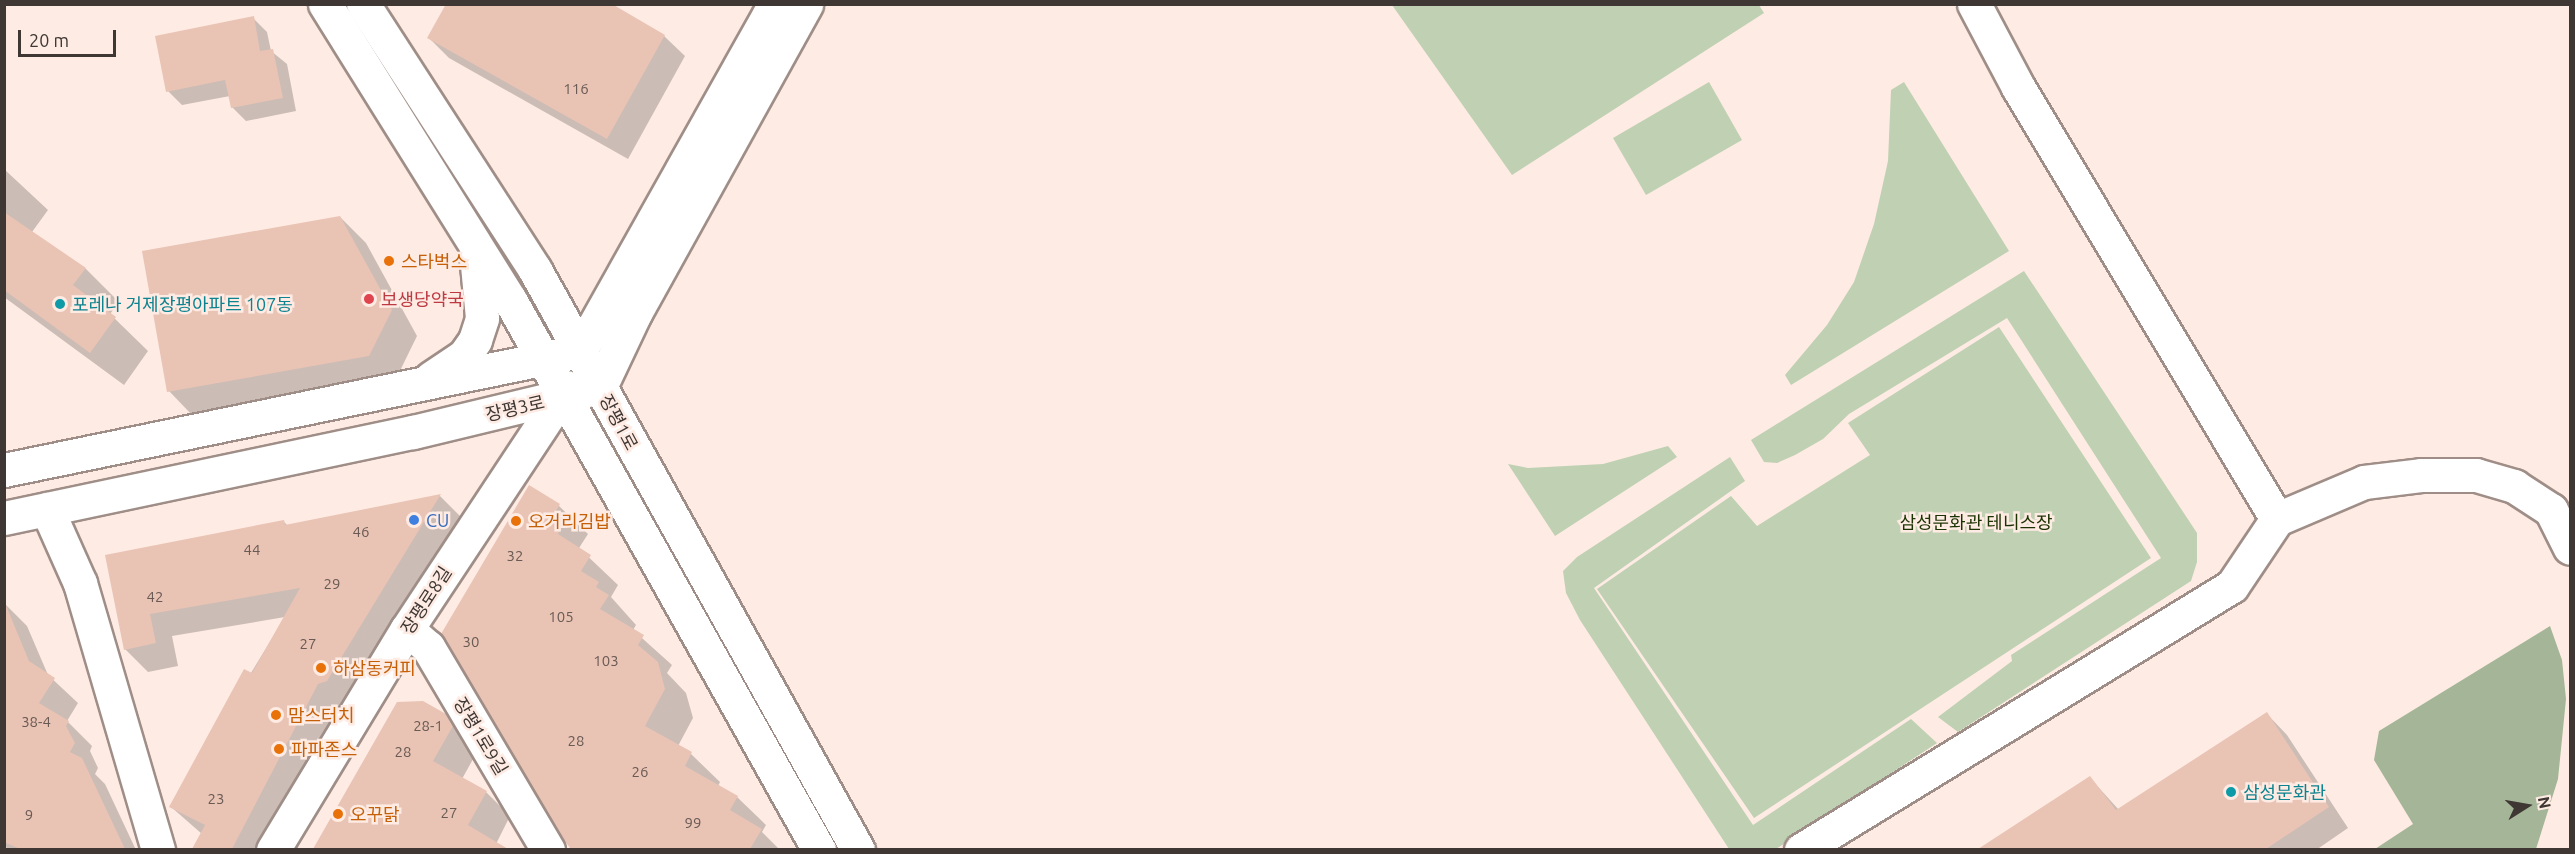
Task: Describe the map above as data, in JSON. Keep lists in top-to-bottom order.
{
  "streets": {
    "street": [
      "장평3로",
      "장평1로",
      "장평로8길",
      "장평1로9길"
    ]
  },
  "crossings": [
    ["장평3로", "장평1로"],
    ["장평3로", "장평로8길"],
    ["장평1로", "장평로8길"],
    ["장평로8길", "장평1로9길"]
  ],
  "parks": ["삼성문화관 테니스장"],
  "places": [
    "스타벅스",
    "보생당약국",
    "포레나 거제장평아파트 107동",
    "CU",
    "오거리김밥",
    "하삼동커피",
    "맘스터치",
    "파파존스",
    "삼성문화관",
    "오꾸닭"
  ],
  "house_numbers": [
    "116",
    "46",
    "44",
    "32",
    "29",
    "42",
    "105",
    "30",
    "27",
    "103",
    "38-4",
    "28-1",
    "28",
    "28",
    "26",
    "23",
    "27",
    "9",
    "99"
  ],
  "scale_bar": "20 m",
  "north": "right"
}
